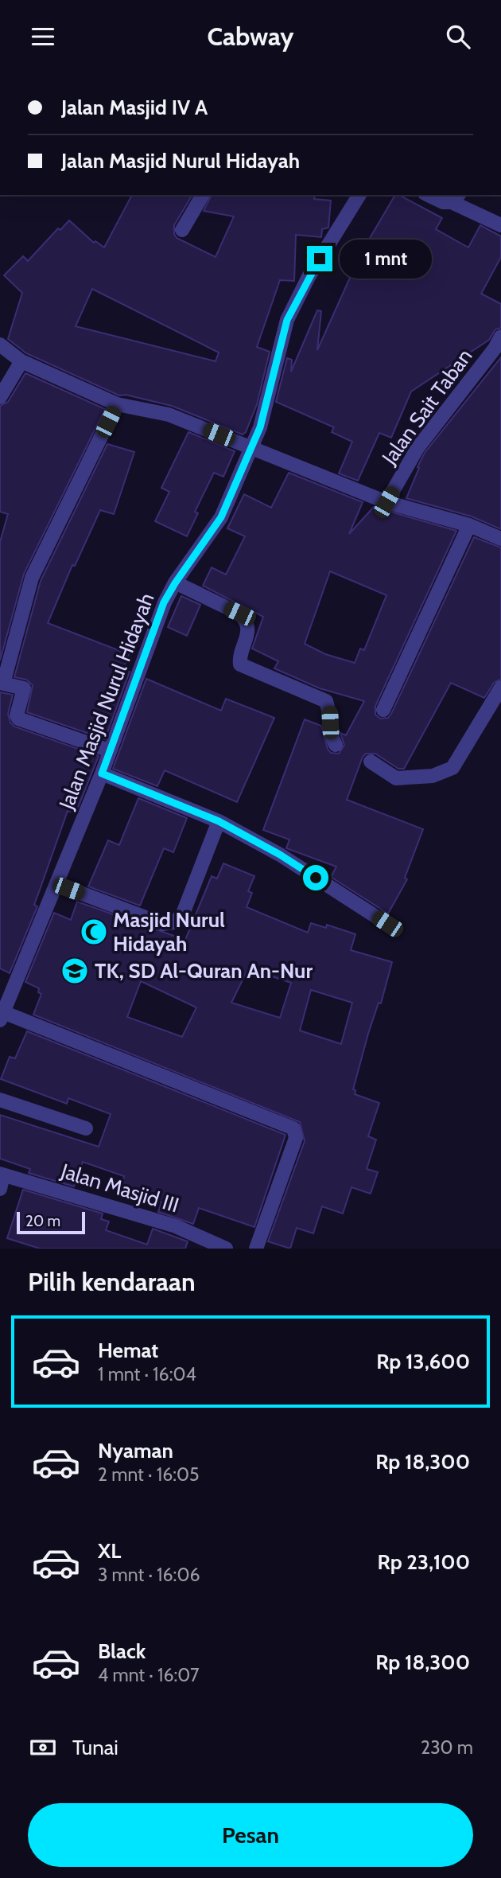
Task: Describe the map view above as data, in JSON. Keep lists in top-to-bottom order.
{
  "streets": {
    "street": ["Jalan Sait Taban", "Jalan Masjid Nurul Hidayah", "Jalan Masjid III"]
  },
  "places": {
    "mosque": ["Masjid Nurul Hidayah"],
    "school or university": ["TK, SD Al-Quran An-Nur"]
  },
  "scale_bar": "20 m",
  "page": {
    "header": "Cabway",
    "banner": ["Jalan Masjid IV A", "Jalan Masjid Nurul Hidayah"],
    "bubble": "1 mnt",
    "scale": "20 m",
    "heading": "Pilih kendaraan",
    "list": [
      {
        "name": "Hemat",
        "note": "1 mnt · 16:04",
        "value": "Rp 13,600"
      },
      {
        "name": "Nyaman",
        "note": "2 mnt · 16:05",
        "value": "Rp 18,300"
      },
      {
        "name": "XL",
        "note": "3 mnt · 16:06",
        "value": "Rp 23,100"
      },
      {
        "name": "Black",
        "note": "4 mnt · 16:07",
        "value": "Rp 18,300"
      }
    ],
    "pay": ["Tunai", "230 m"],
    "buttons": "Pesan"
  }
}
